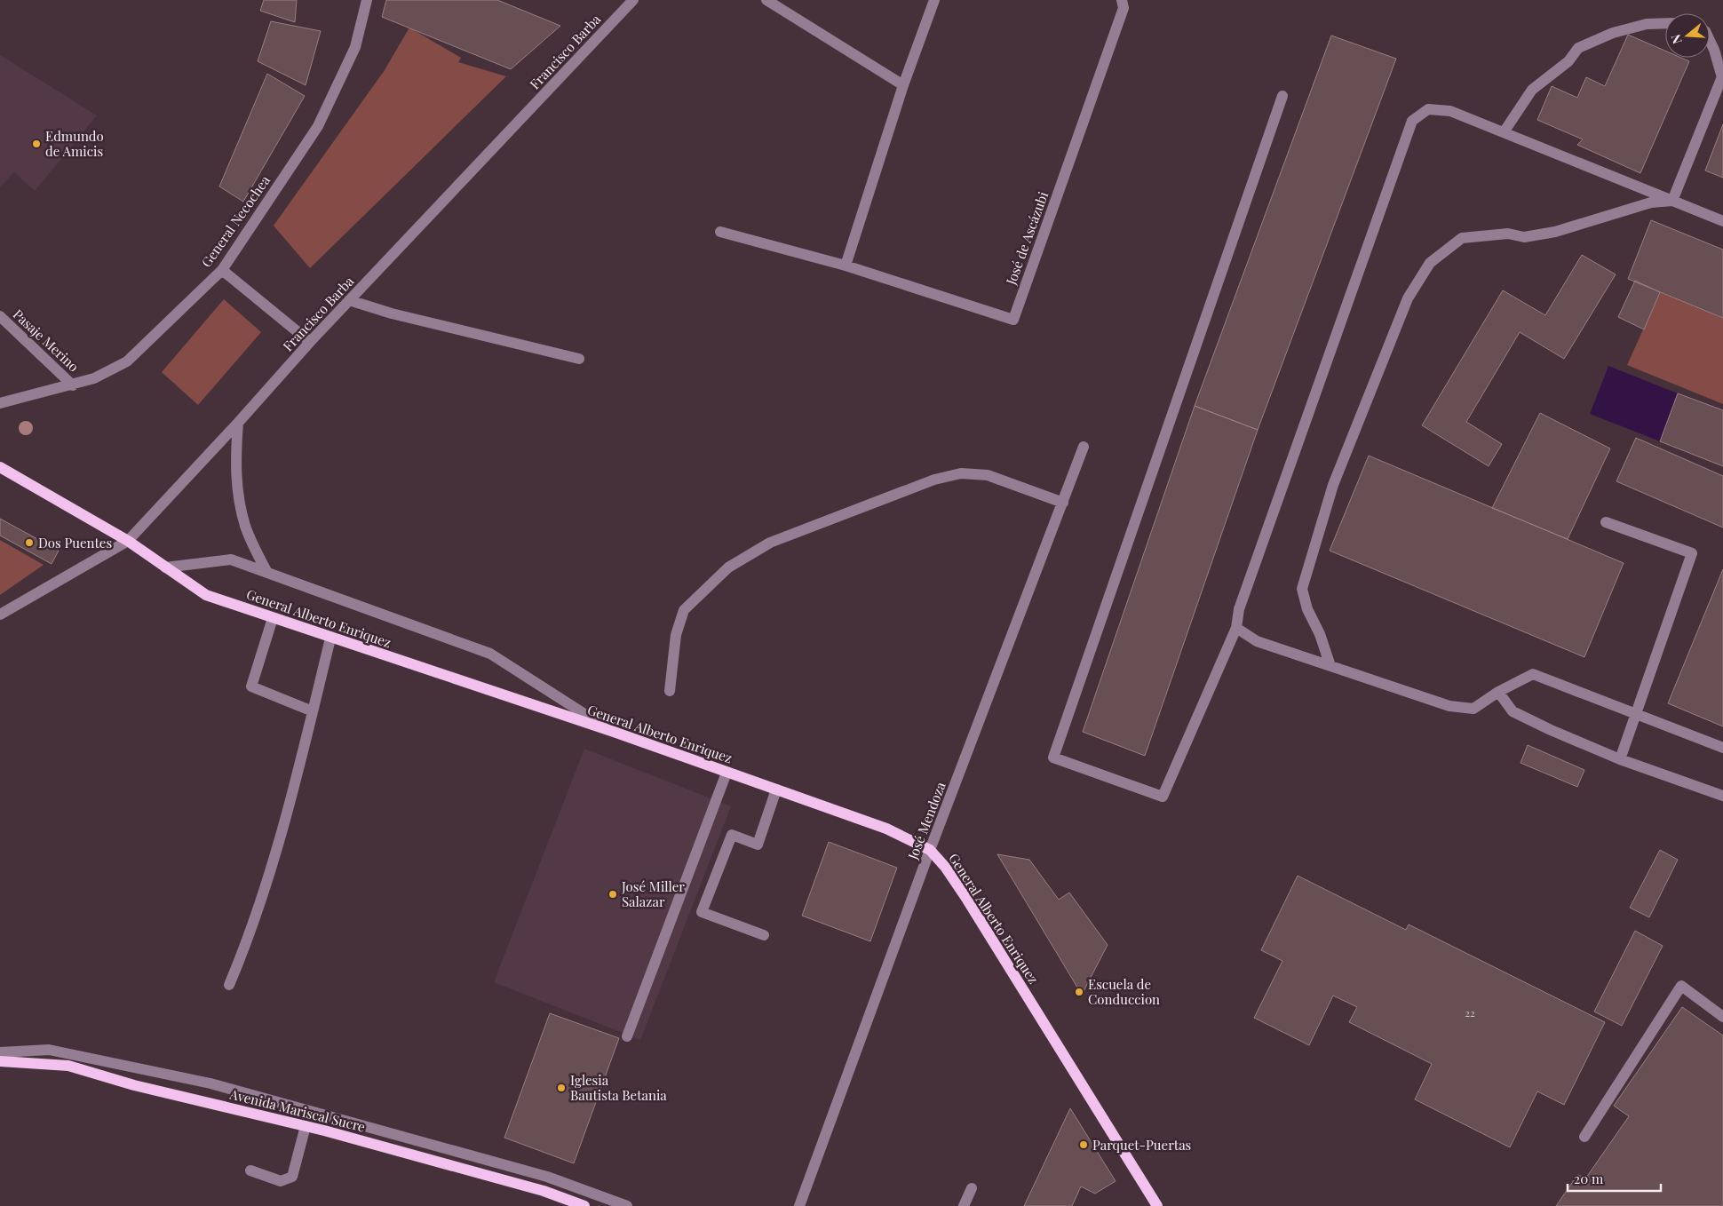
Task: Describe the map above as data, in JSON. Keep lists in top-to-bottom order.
{
  "streets": {
    "main road": ["General Alberto Enriquez", "Avenida Mariscal Sucre"],
    "street": [
      "Francisco Barba",
      "General Necochea",
      "José de Ascázubi",
      "Pasaje Merino",
      "José Mendoza"
    ]
  },
  "crossings": [
    ["Francisco Barba", "General Alberto Enriquez"],
    ["General Necochea", "Pasaje Merino"],
    ["General Alberto Enriquez", "José Mendoza"]
  ],
  "places": [
    "Edmundo de Amicis",
    "Dos Puentes",
    "José Miller Salazar",
    "Escuela de Conduccion",
    "Iglesia Bautista Betania",
    "Parquet-Puertas"
  ],
  "house_numbers": ["22"],
  "scale_bar": "20 m",
  "north": "left"
}
